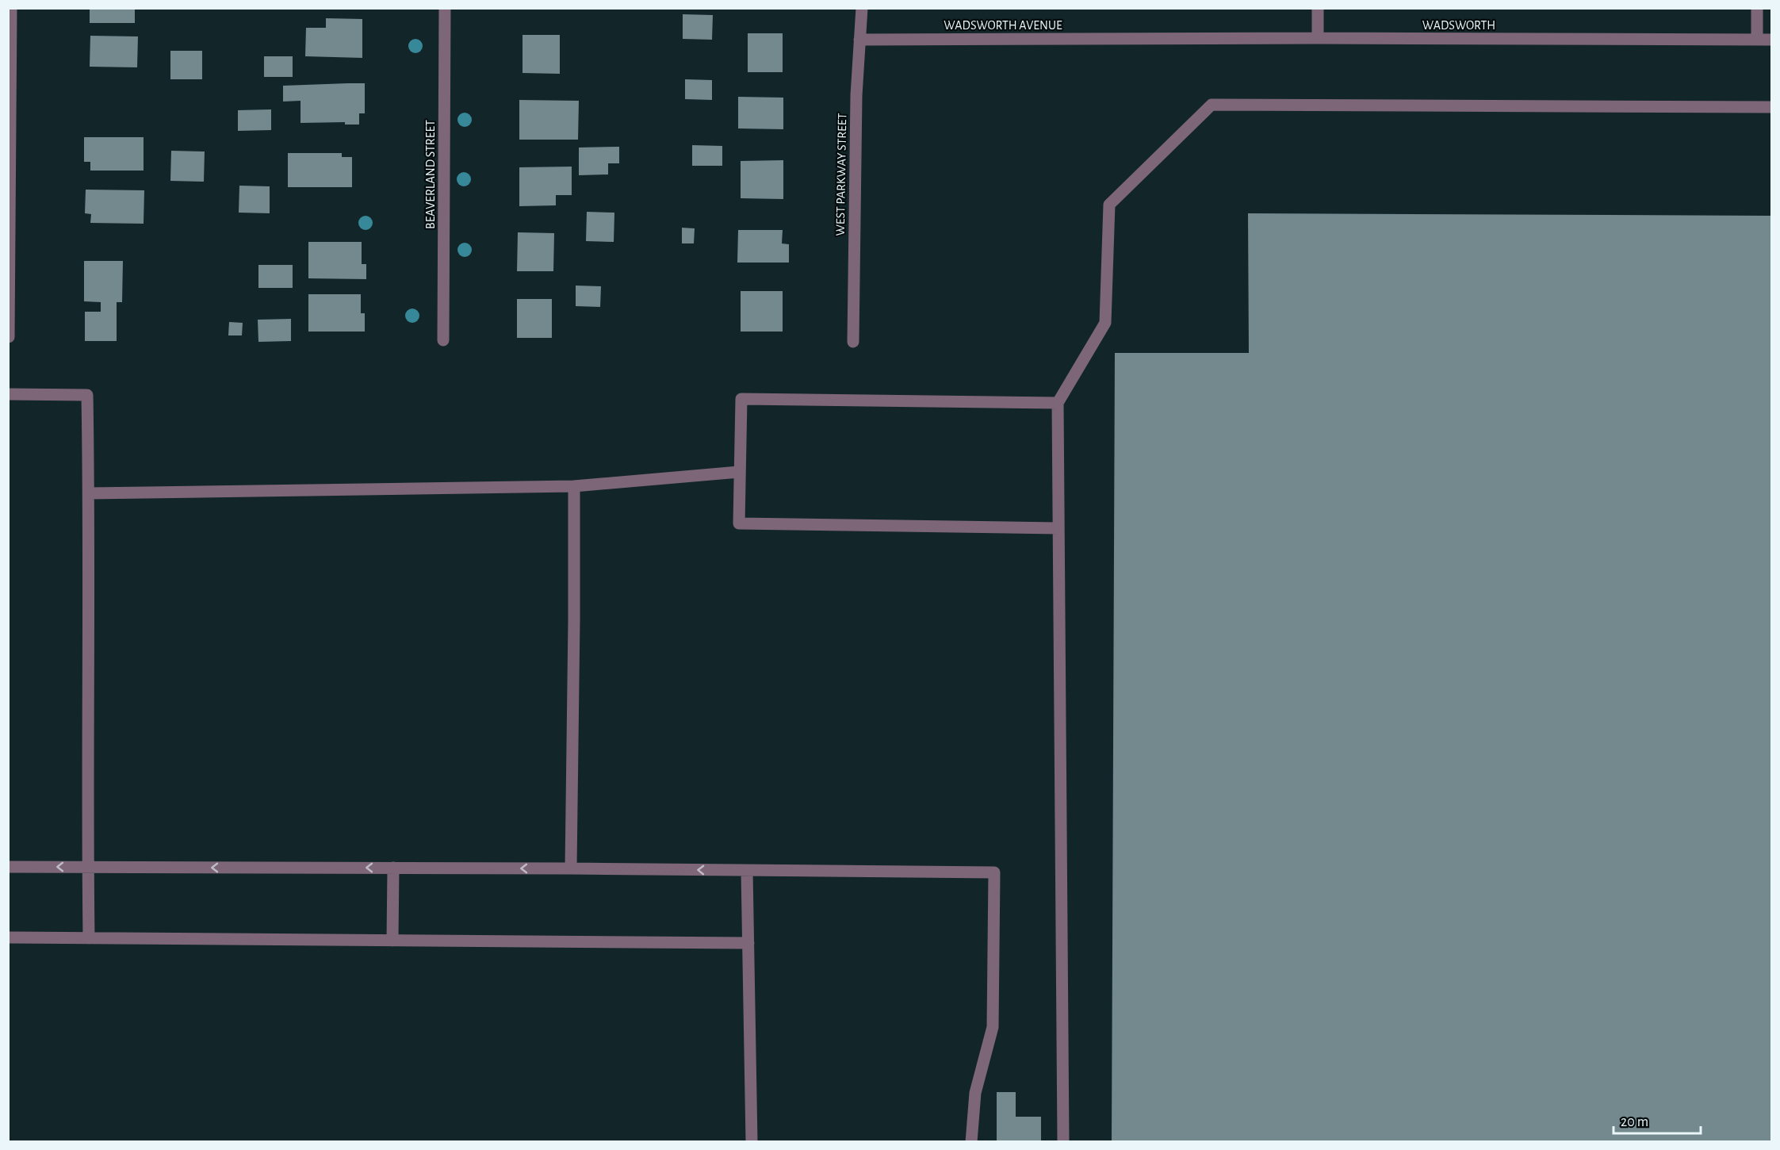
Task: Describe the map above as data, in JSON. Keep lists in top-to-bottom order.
{
  "streets": {
    "street": [
      "WADSWORTH AVENUE",
      "WADSWORTH",
      "BEAVERLAND STREET",
      "WEST PARKWAY STREET"
    ]
  },
  "crossings": [
    ["WADSWORTH AVENUE", "WADSWORTH"],
    ["WADSWORTH AVENUE", "WEST PARKWAY STREET"]
  ],
  "scale_bar": "20 m"
}
